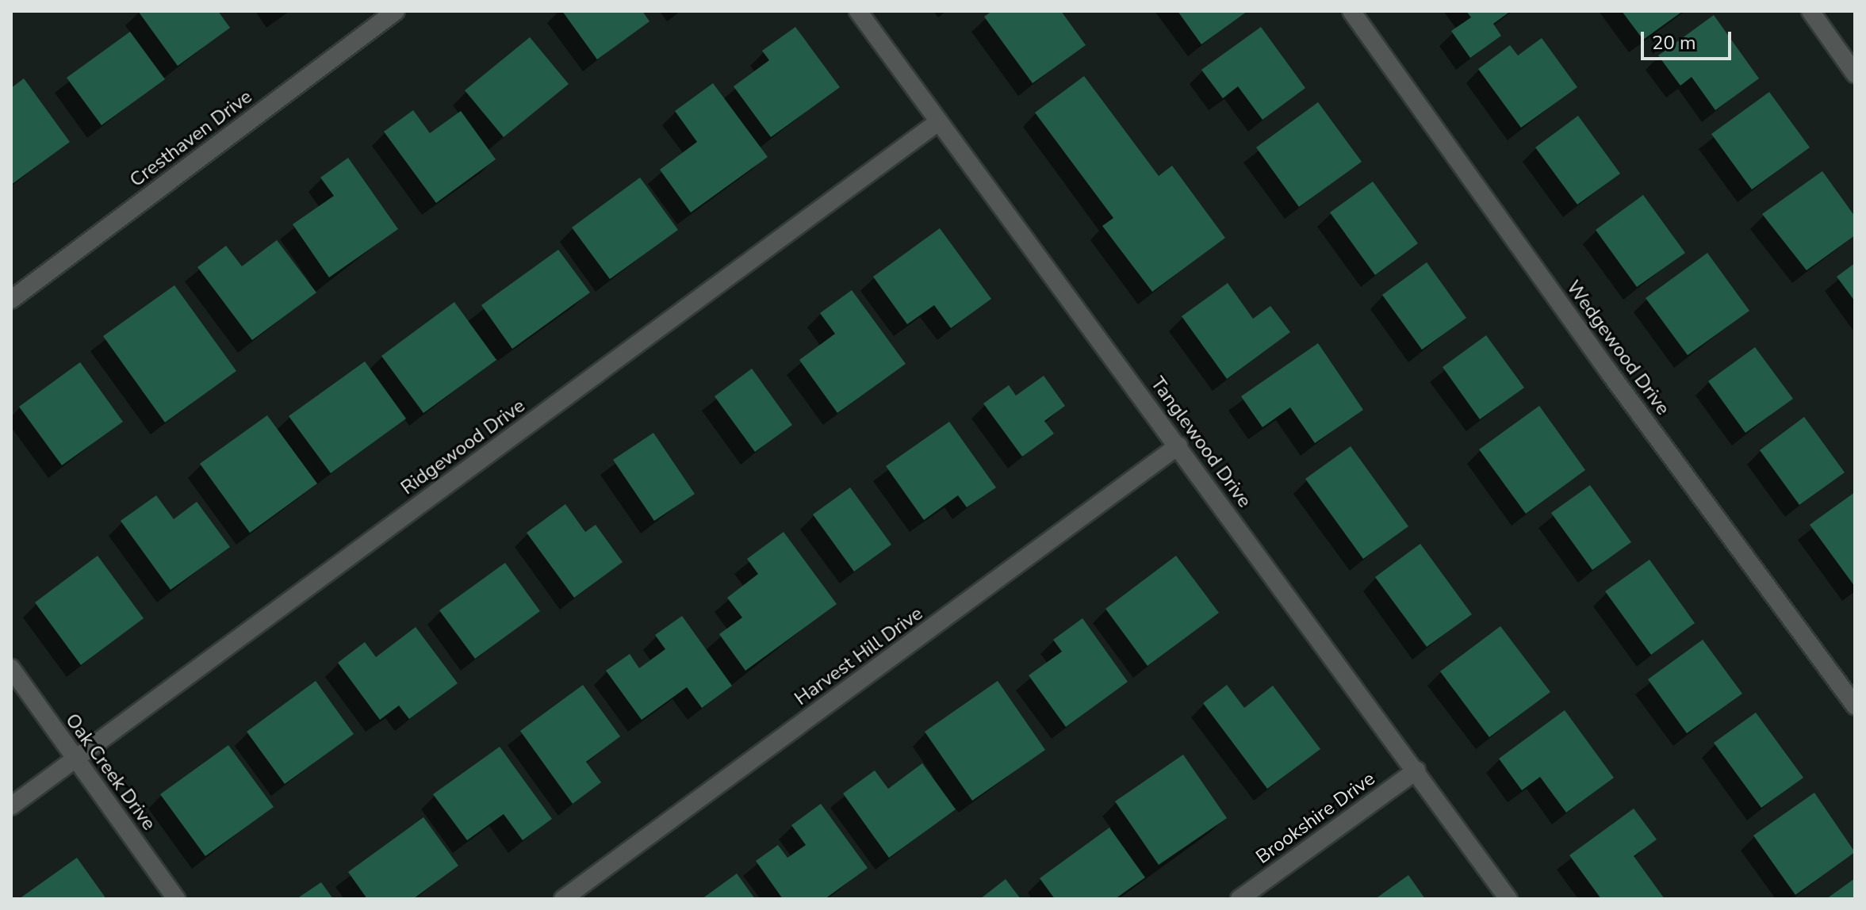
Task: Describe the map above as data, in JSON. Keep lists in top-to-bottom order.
{
  "streets": {
    "street": [
      "Cresthaven Drive",
      "Wedgewood Drive",
      "Tanglewood Drive",
      "Ridgewood Drive",
      "Harvest Hill Drive",
      "Oak Creek Drive",
      "Brookshire Drive"
    ]
  },
  "crossings": [
    ["Tanglewood Drive", "Ridgewood Drive"],
    ["Tanglewood Drive", "Harvest Hill Drive"],
    ["Tanglewood Drive", "Brookshire Drive"],
    ["Ridgewood Drive", "Oak Creek Drive"]
  ],
  "scale_bar": "20 m"
}
